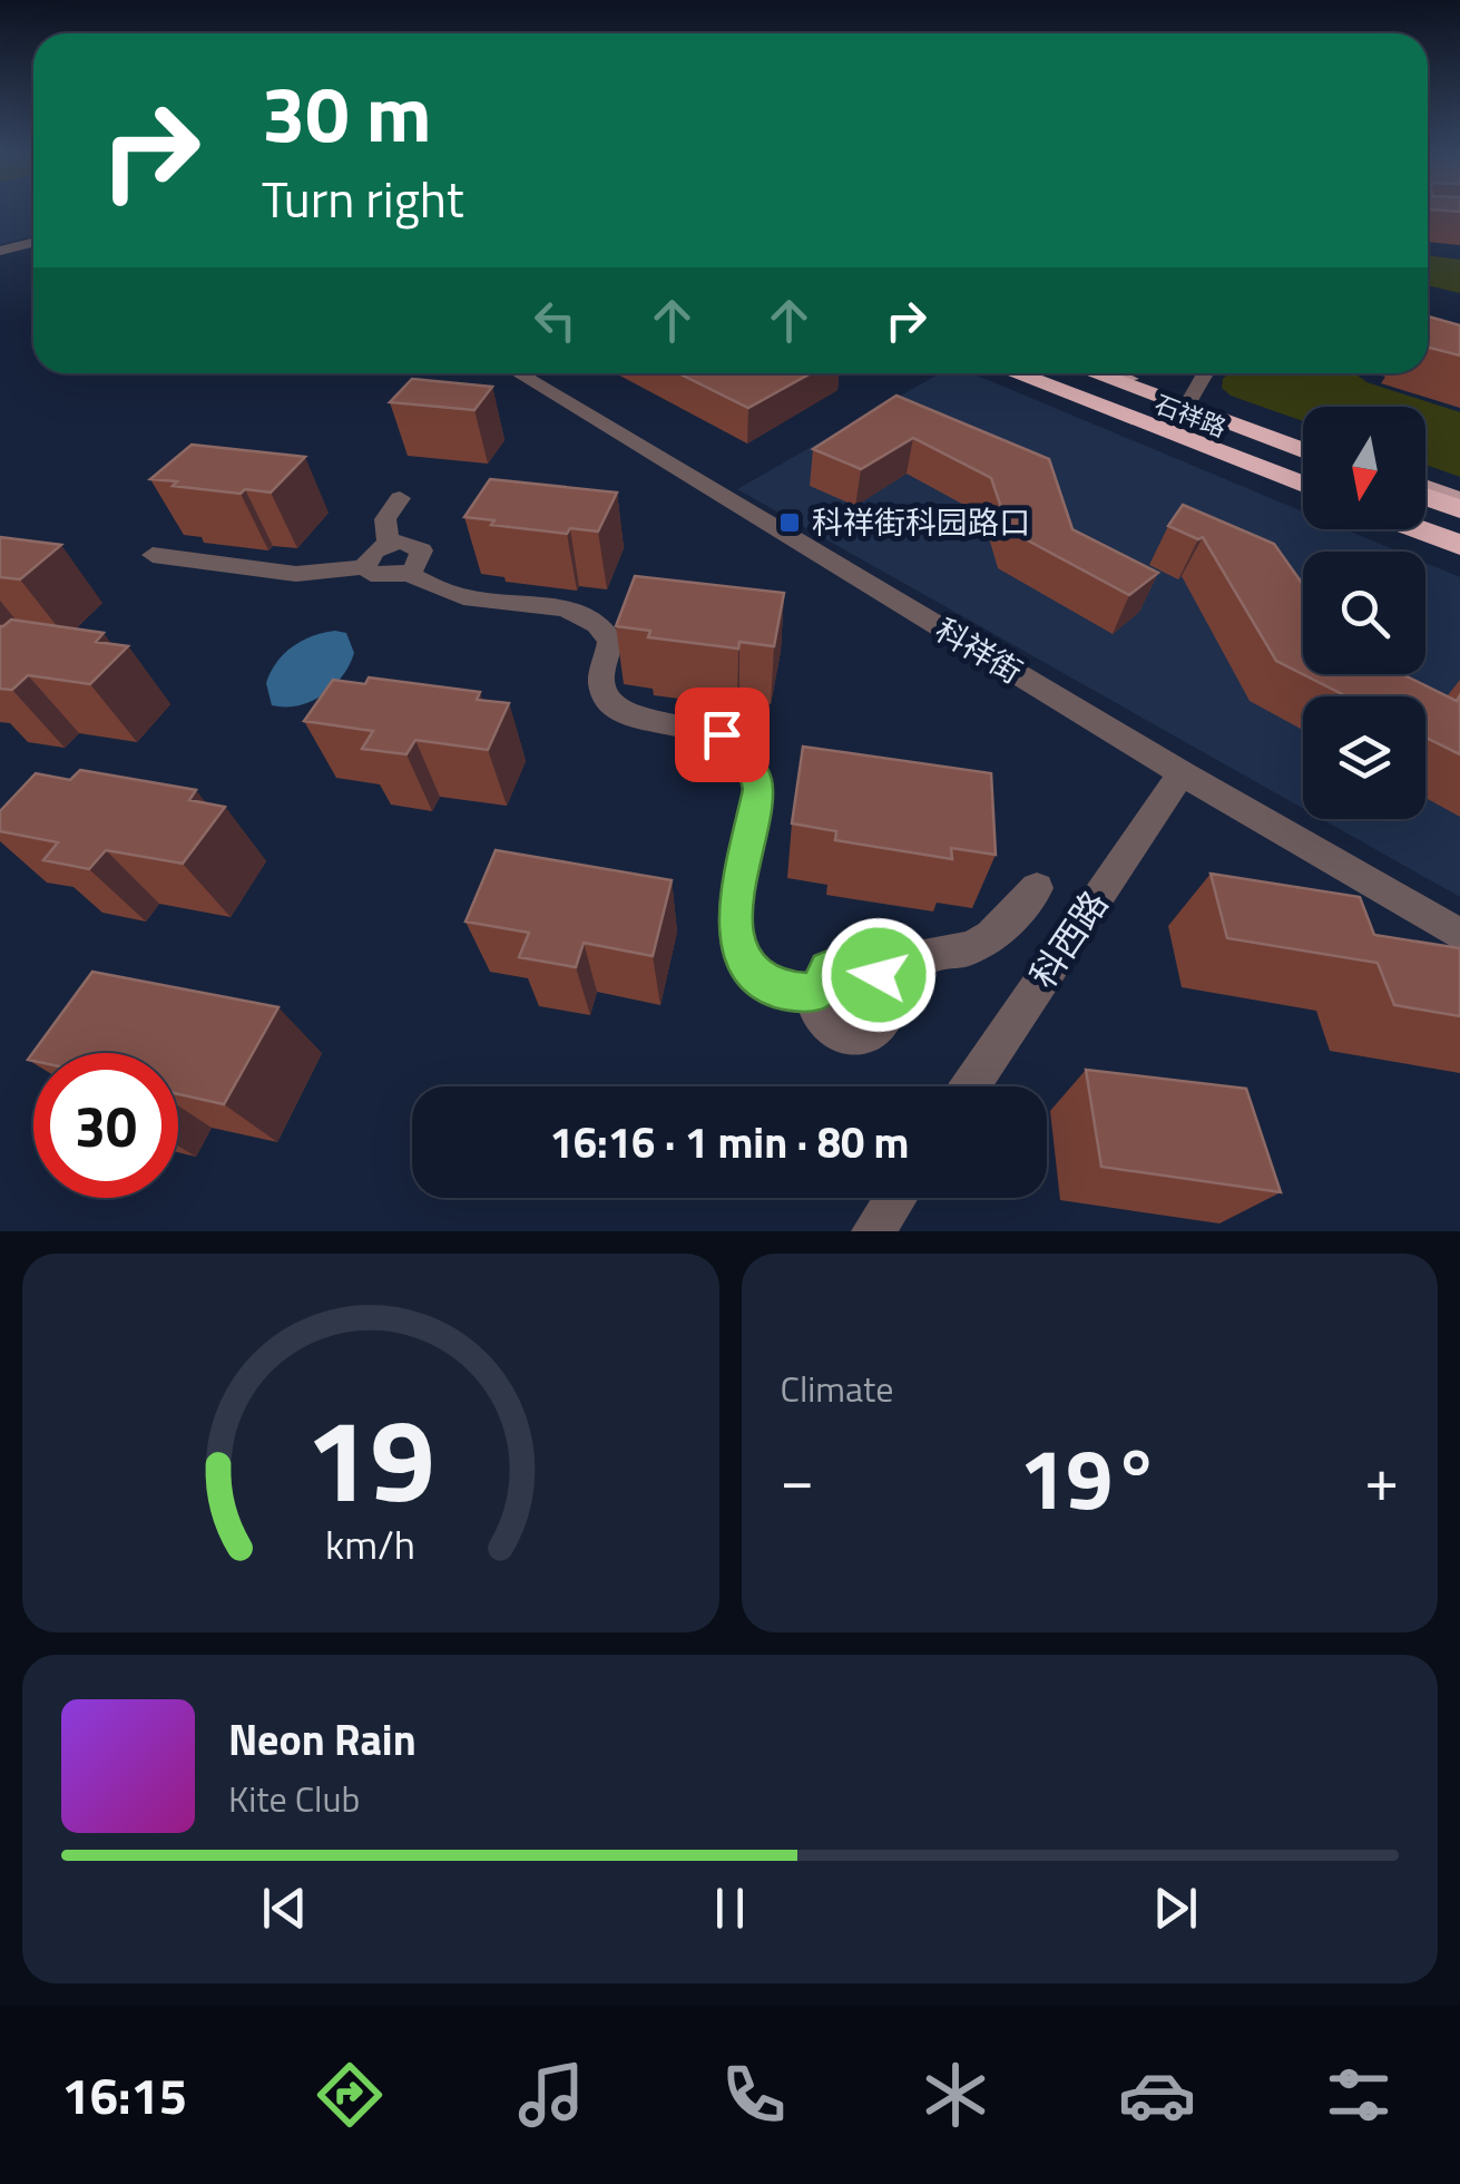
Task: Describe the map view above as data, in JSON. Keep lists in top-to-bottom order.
{
  "streets": {
    "main road": ["石祥路"],
    "street": ["科祥街", "科西路"]
  },
  "crossings": [
    ["科祥街", "科西路"]
  ],
  "places": {
    "transit": ["科祥街科园路口"]
  },
  "north": "bottom",
  "page": {
    "turn": ["30 m", "Turn right"],
    "limit": "30",
    "trip": "16:16 · 1 min · 80 m",
    "tile": "Climate",
    "heat": ["−", "19°", "+"],
    "song": ["Neon Rain", "Kite Club"],
    "tabs": "16:15",
    "gauge": ["19", "km/h"]
  }
}
